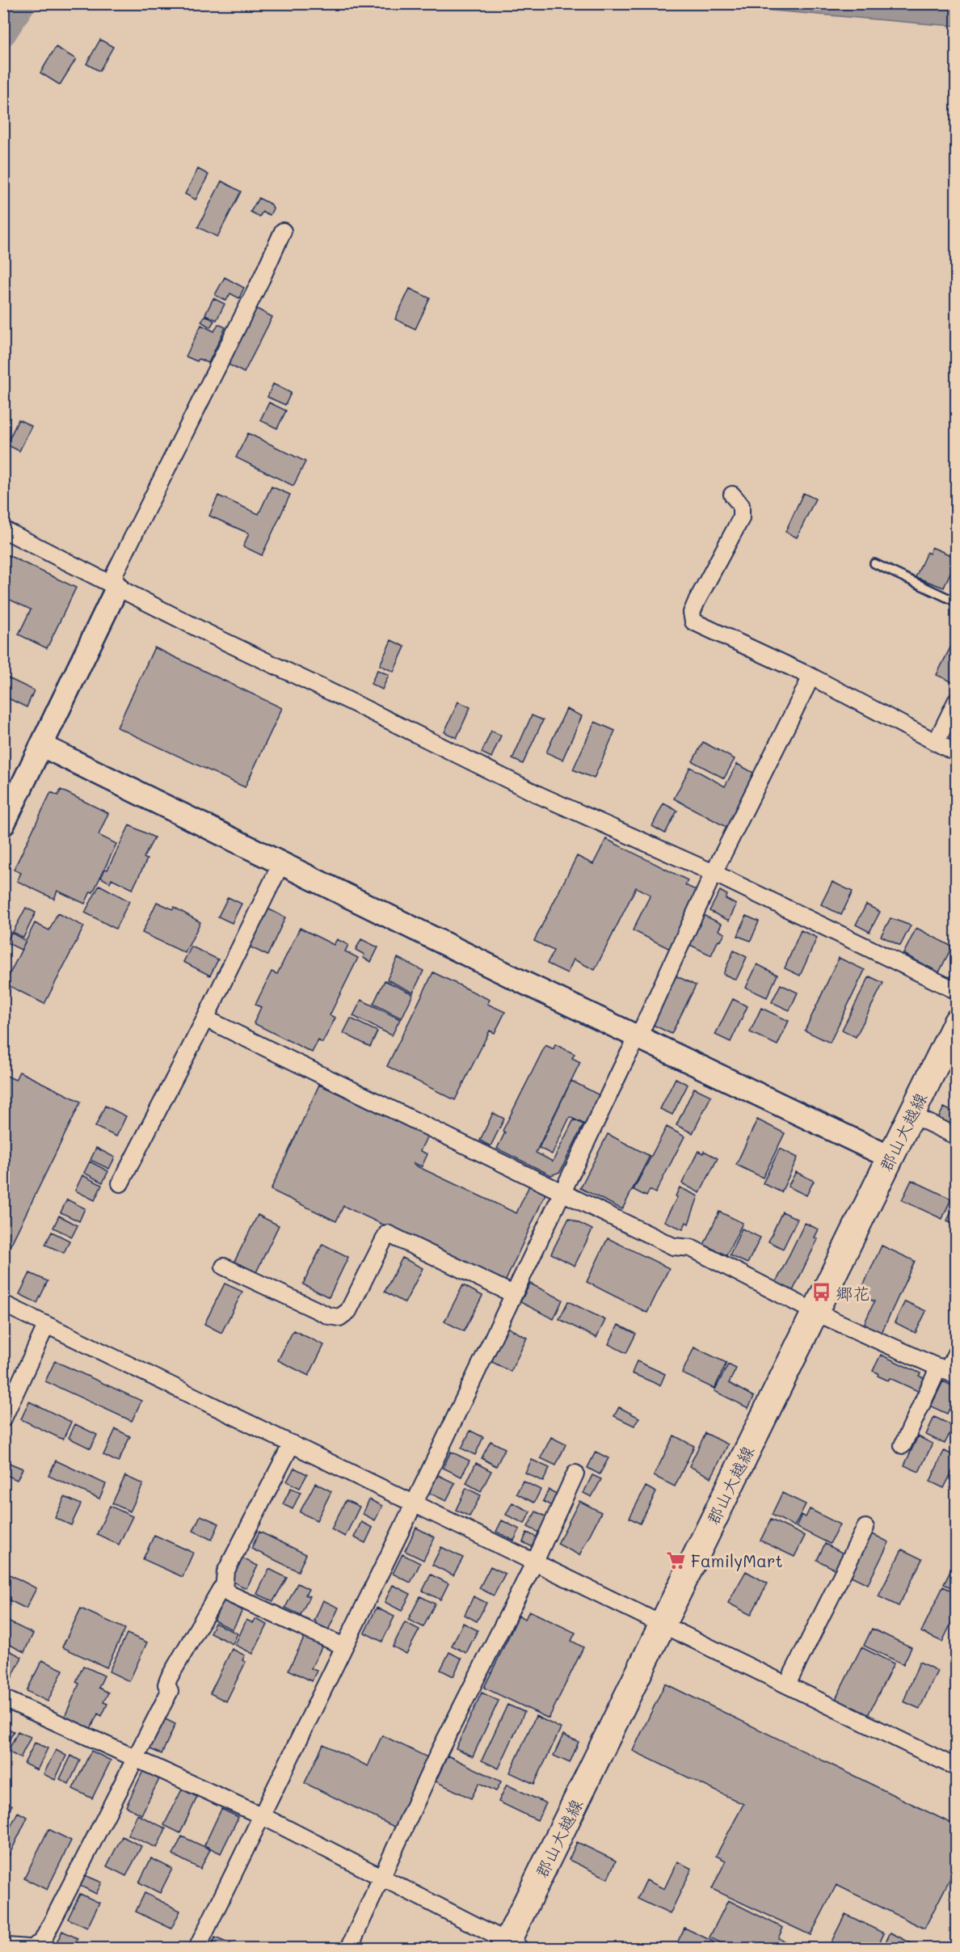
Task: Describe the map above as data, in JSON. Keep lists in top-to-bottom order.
{
  "streets": {
    "main road": ["郡山大越線"]
  },
  "places": {
    "bus stop": ["郷花"],
    "supermarket": ["FamilyMart"]
  }
}
